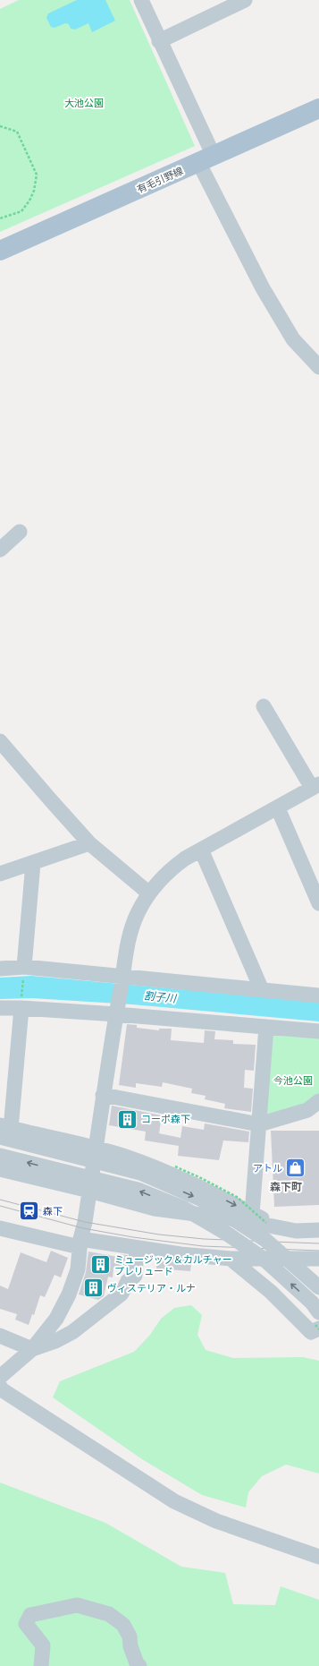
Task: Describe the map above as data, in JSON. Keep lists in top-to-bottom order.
{
  "streets": {
    "main road": ["有毛引野線"]
  },
  "districts": ["森下町"],
  "water": ["割子川"],
  "parks": ["大池公園", "今池公園"],
  "places": {
    "building": ["コーポ森下", "ミュージック＆カルチャー プレリュード", "ヴィステリア・ルナ"],
    "shop": ["アトル"],
    "station": ["森下"]
  }
}
